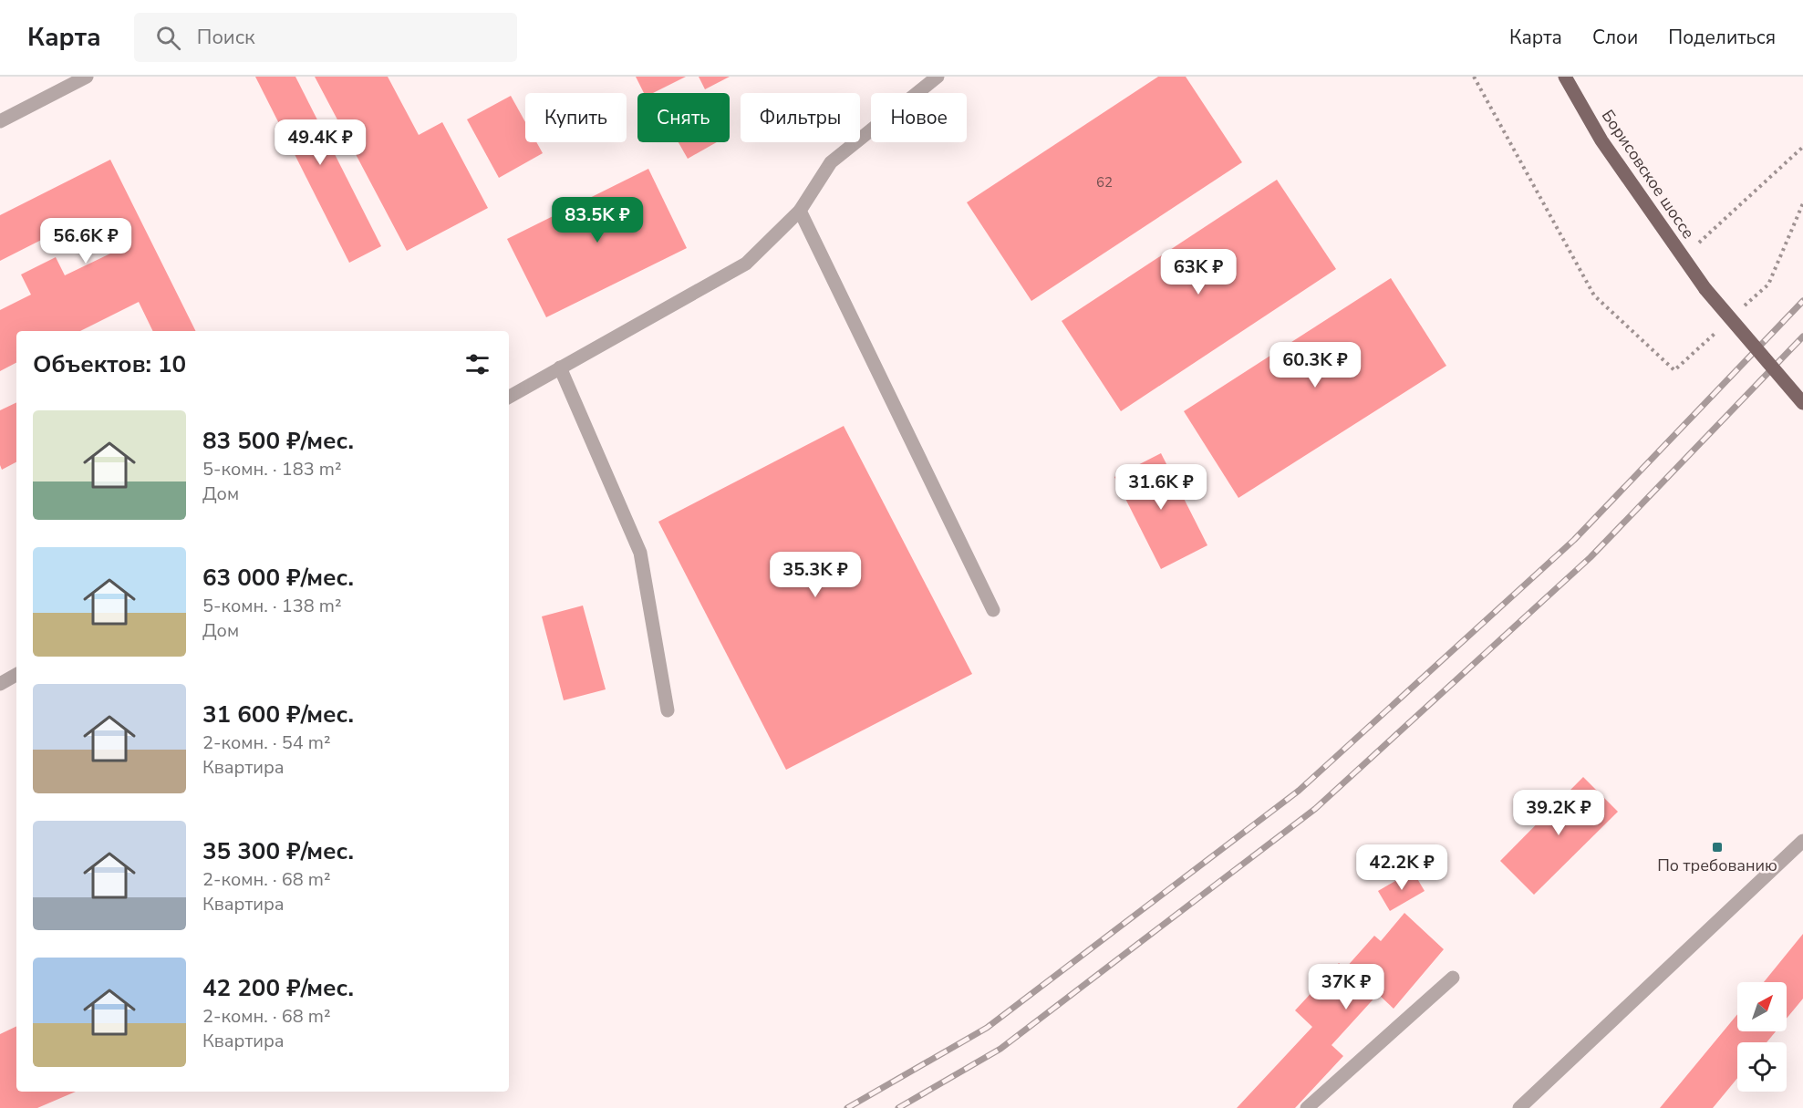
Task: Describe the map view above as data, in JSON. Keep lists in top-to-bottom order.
{
  "streets": {
    "main road": ["Борисовское шоссе"]
  },
  "places": {
    "transit": ["По требованию"]
  },
  "house_numbers": ["62"],
  "north": "top right",
  "page": {
    "header": "Карта",
    "search": "Поиск",
    "nav": ["Карта", "Слои", "Поделиться"],
    "chip": [
      "Купить",
      "Снять",
      "Фильтры",
      "Новое"
    ],
    "price": [
      "49.4K ₽",
      "83.5K ₽",
      "56.6K ₽",
      "63K ₽",
      "60.3K ₽",
      "31.6K ₽",
      "35.3K ₽",
      "39.2K ₽",
      "42.2K ₽",
      "37K ₽"
    ],
    "heading": "Объектов: 10",
    "list": [
      {
        "name": "83 500 ₽/мес.",
        "note": "5-комн. · 183 m² · Дом"
      },
      {
        "name": "63 000 ₽/мес.",
        "note": "5-комн. · 138 m² · Дом"
      },
      {
        "name": "31 600 ₽/мес.",
        "note": "2-комн. · 54 m² · Квартира"
      },
      {
        "name": "35 300 ₽/мес.",
        "note": "2-комн. · 68 m² · Квартира"
      },
      {
        "name": "42 200 ₽/мес.",
        "note": "2-комн. · 68 m² · Квартира"
      }
    ]
  }
}
